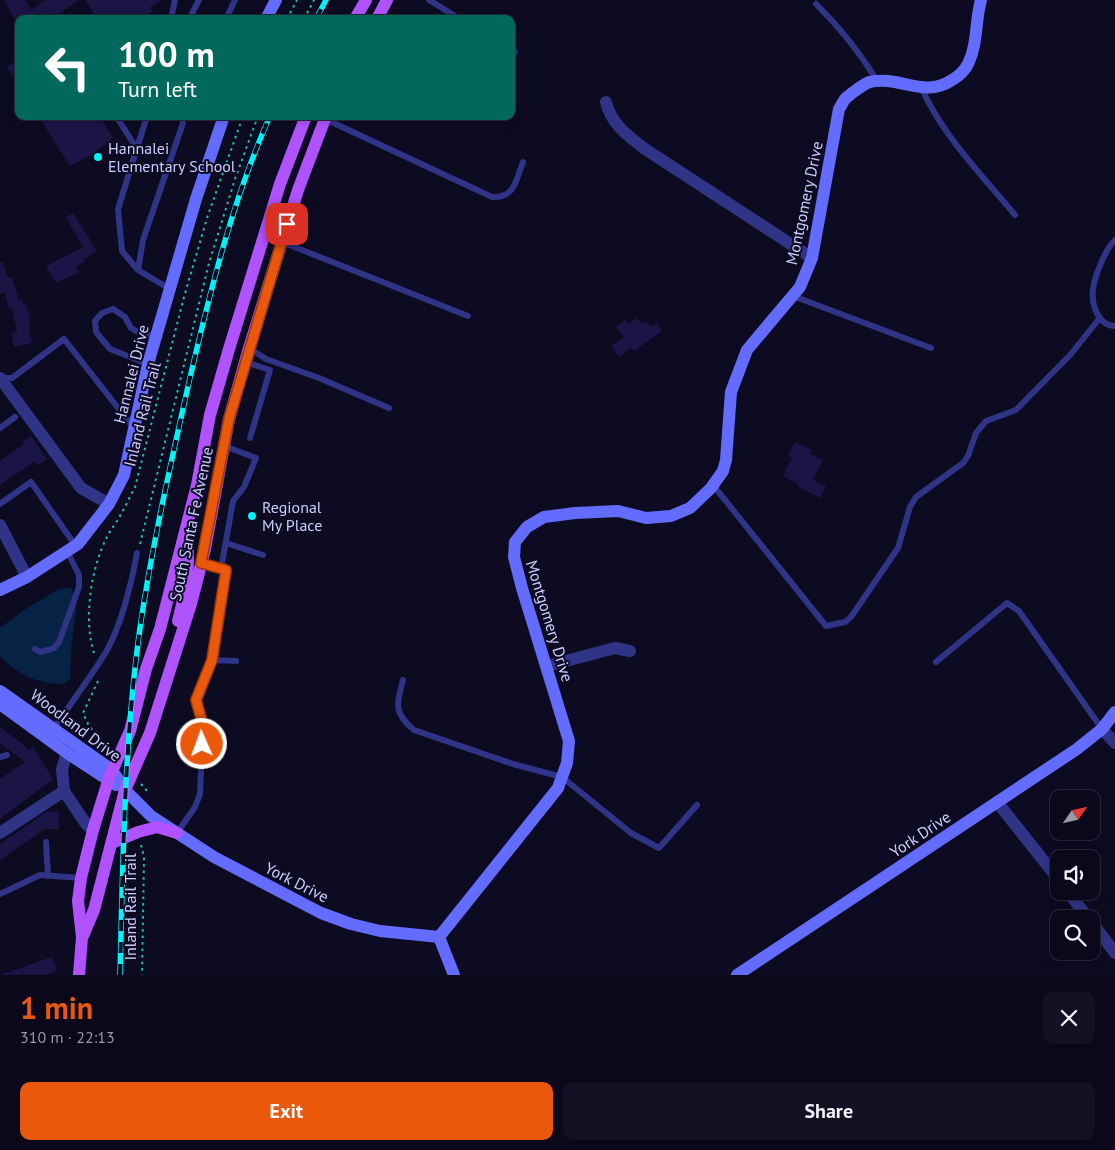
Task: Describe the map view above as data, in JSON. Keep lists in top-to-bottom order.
{
  "streets": {
    "main road": ["South Santa Fe Avenue"],
    "street": [
      "Montgomery Drive",
      "Hannalei Drive",
      "Woodland Drive",
      "York Drive"
    ],
    "path": ["Inland Rail Trail"]
  },
  "crossings": [
    ["Montgomery Drive", "York Drive"],
    ["South Santa Fe Avenue", "Woodland Drive"],
    ["South Santa Fe Avenue", "York Drive"],
    ["Woodland Drive", "York Drive"]
  ],
  "places": ["Hannalei Elementary School", "Regional My Place"],
  "north": "top right",
  "page": {
    "turn": ["100 m", "Turn left"],
    "heading": ["1 min", "310 m · 22:13"],
    "buttons": ["Exit", "Share"]
  }
}
